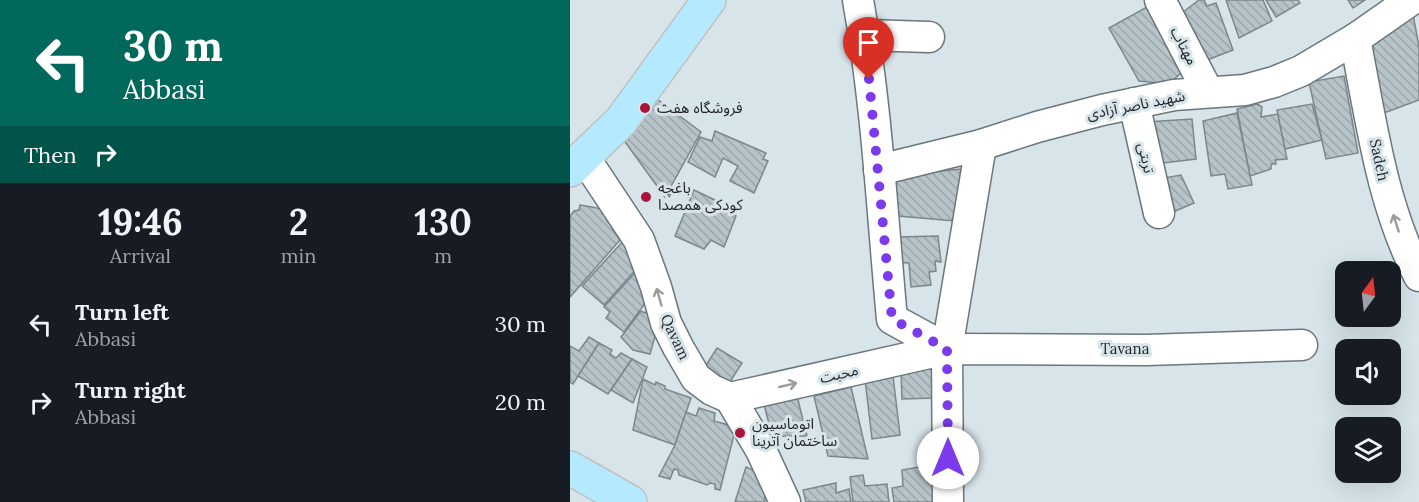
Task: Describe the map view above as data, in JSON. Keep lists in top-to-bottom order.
{
  "streets": {
    "street": [
      "مهتاب",
      "شهید ناصر آزادی",
      "تربتی",
      "Sadeh",
      "Qavam",
      "Tavana",
      "محبت"
    ]
  },
  "crossings": [
    ["مهتاب", "شهید ناصر آزادی"],
    ["شهید ناصر آزادی", "تربتی"],
    ["شهید ناصر آزادی", "Sadeh"],
    ["Qavam", "محبت"],
    ["Tavana", "محبت"]
  ],
  "one_way": ["Sadeh", "Qavam", "محبت"],
  "places": ["فروشگاه هفت", "باغچه کودکی همصدا", "اتوماسیون ساختمان آترینا"],
  "north": "top",
  "page": {
    "turn": ["30 m", "Abbasi"],
    "then": "Then",
    "eta": [
      "19:46",
      "Arrival",
      "2",
      "min",
      "130",
      "m"
    ],
    "list": [
      {
        "name": "Turn left",
        "note": "Abbasi",
        "value": "30 m"
      },
      {
        "name": "Turn right",
        "note": "Abbasi",
        "value": "20 m"
      }
    ]
  }
}
